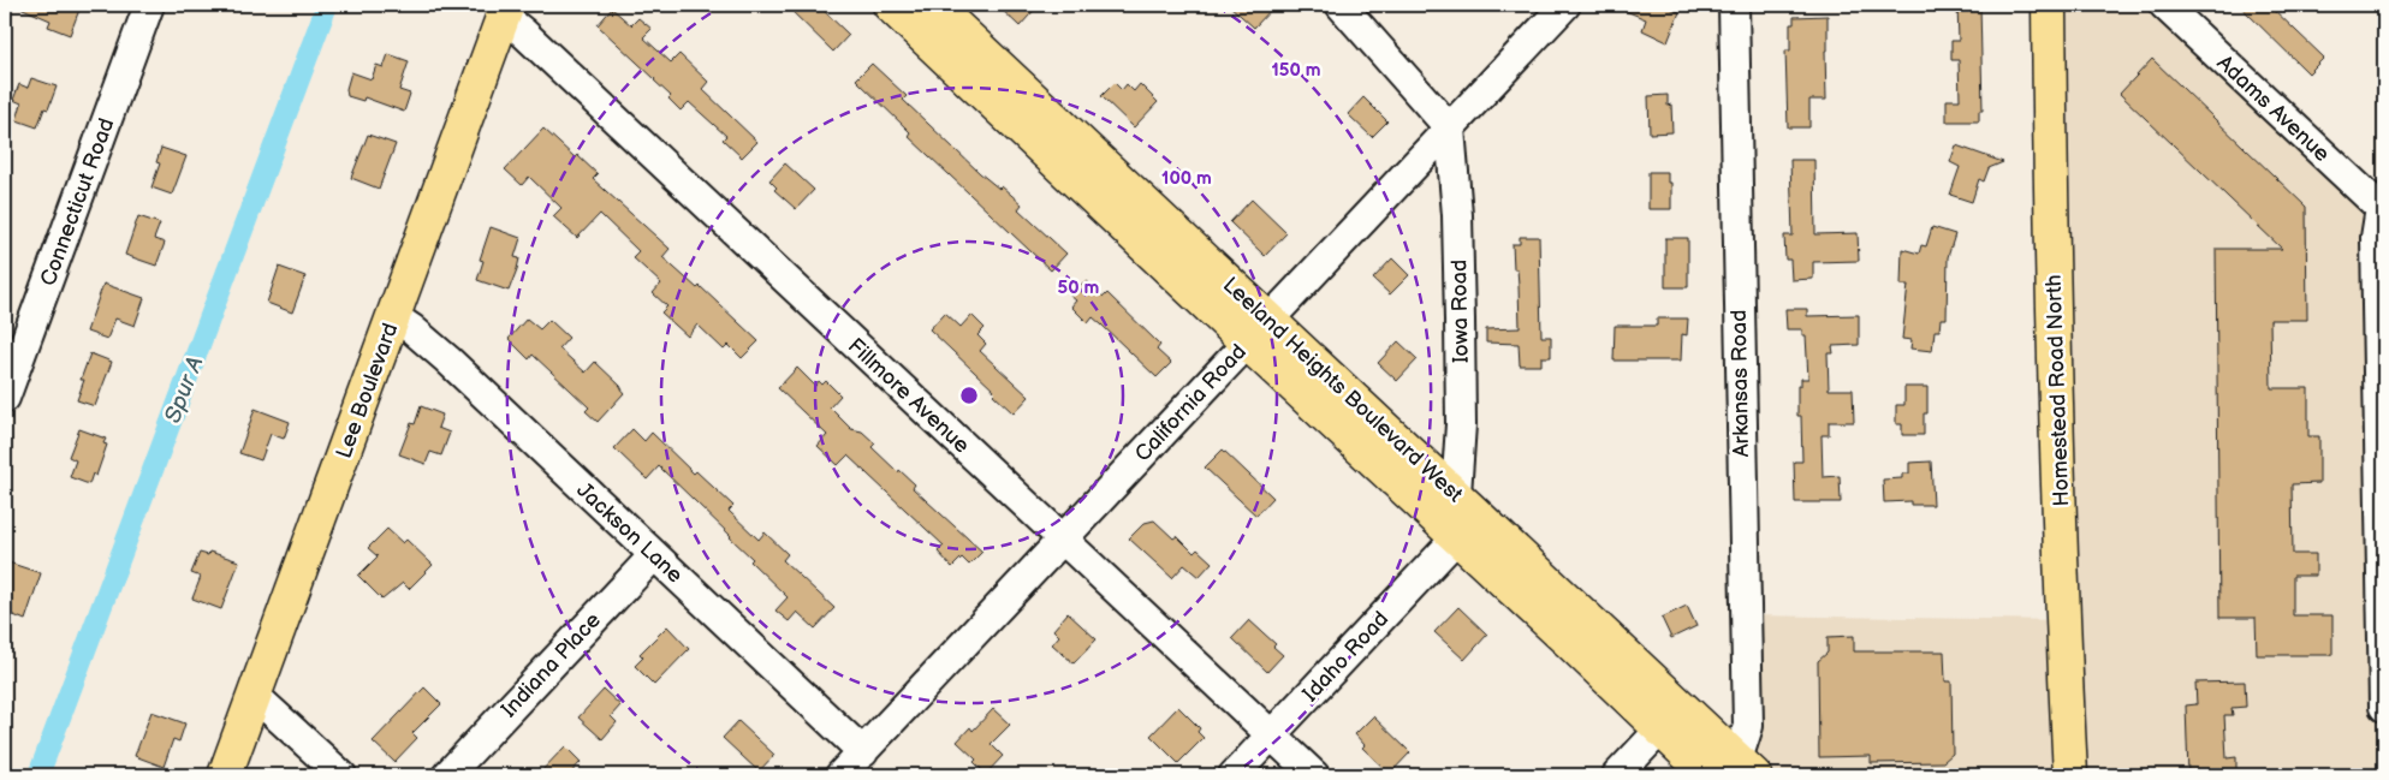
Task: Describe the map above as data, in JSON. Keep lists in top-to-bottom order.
{
  "streets": {
    "main road": ["Leeland Heights Boulevard West", "Lee Boulevard", "Homestead Road North"],
    "street": [
      "Adams Avenue",
      "Connecticut Road",
      "Iowa Road",
      "Arkansas Road",
      "Fillmore Avenue",
      "California Road",
      "Jackson Lane",
      "Idaho Road",
      "Indiana Place"
    ]
  },
  "crossings": [
    ["Iowa Road", "Leeland Heights Boulevard West"],
    ["Iowa Road", "California Road"],
    ["Arkansas Road", "Leeland Heights Boulevard West"],
    ["Leeland Heights Boulevard West", "California Road"],
    ["Leeland Heights Boulevard West", "Idaho Road"],
    ["Lee Boulevard", "Fillmore Avenue"],
    ["Lee Boulevard", "Jackson Lane"],
    ["Fillmore Avenue", "California Road"],
    ["Fillmore Avenue", "Idaho Road"],
    ["California Road", "Jackson Lane"],
    ["Jackson Lane", "Indiana Place"]
  ],
  "water": ["Spur A"],
  "rings": ["150 m", "100 m", "50 m"]
}
